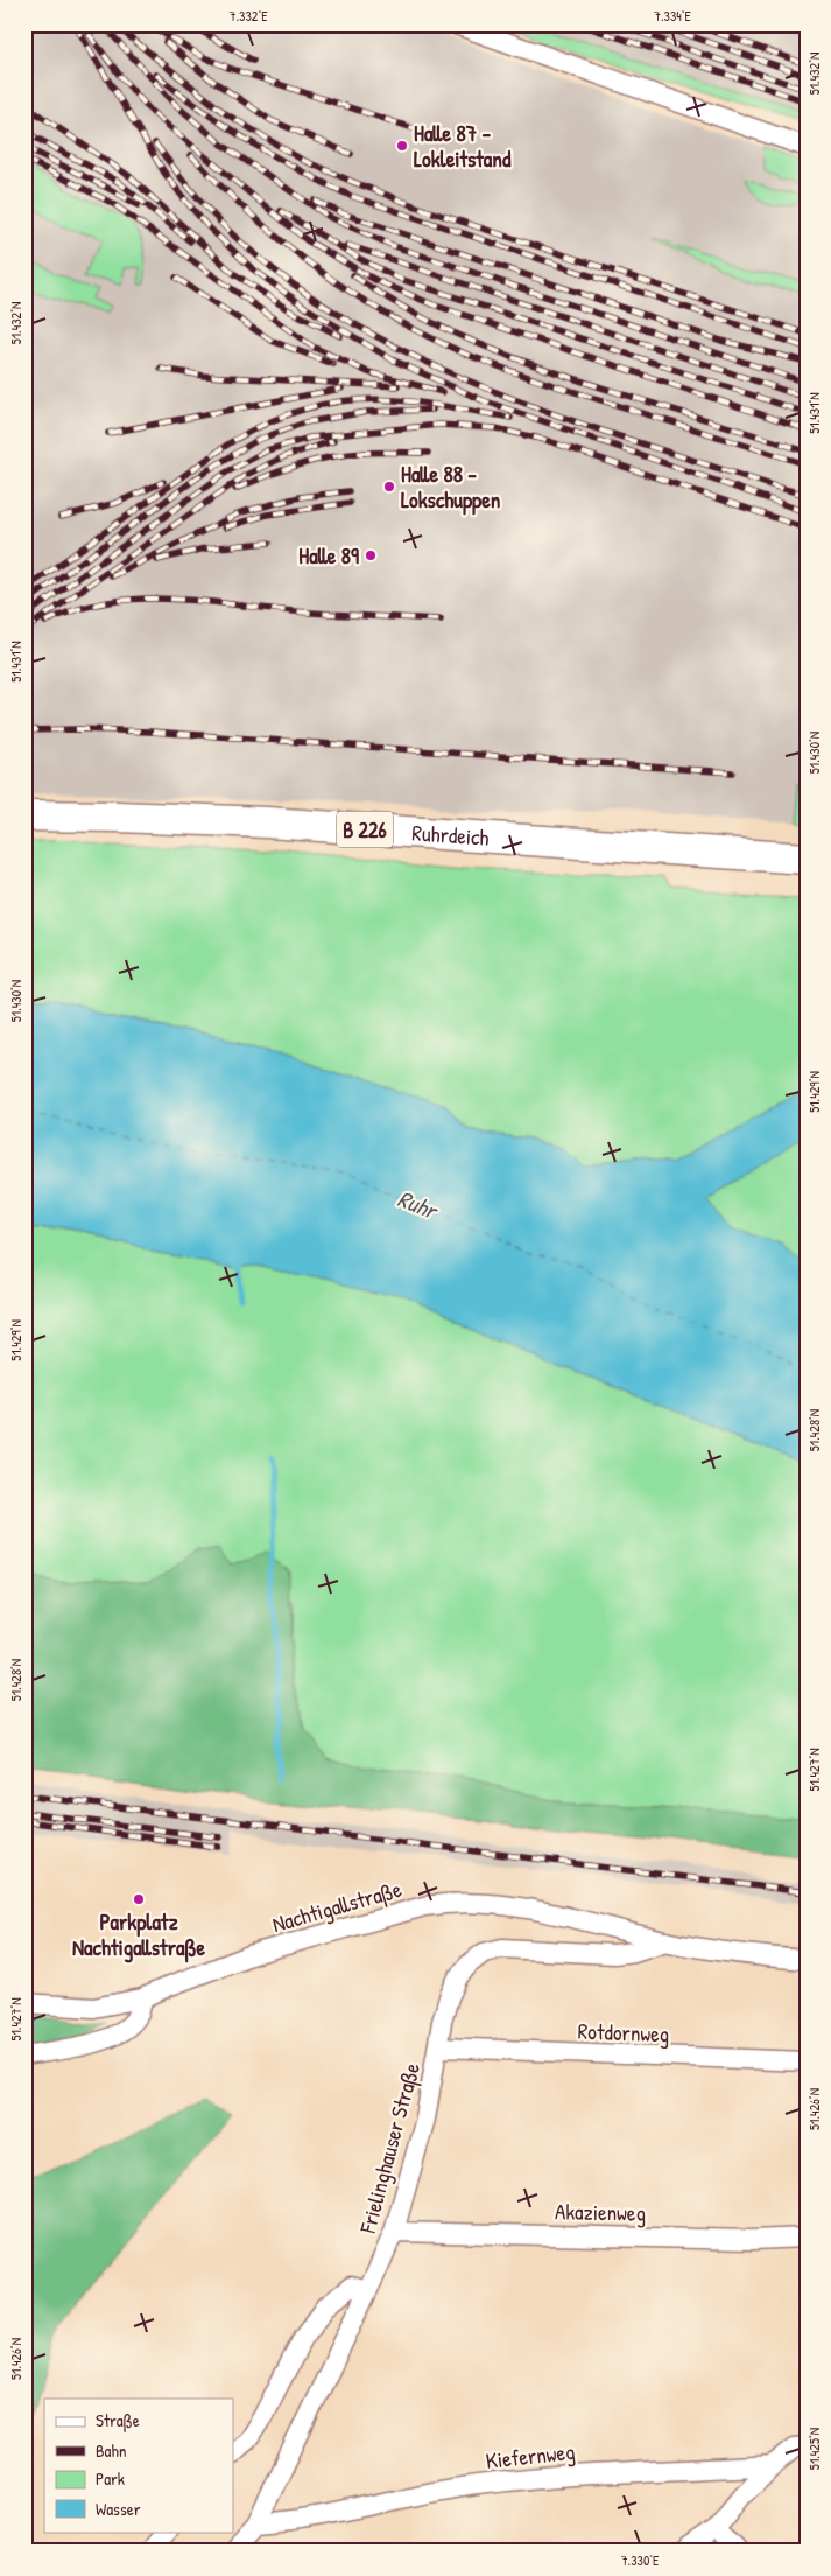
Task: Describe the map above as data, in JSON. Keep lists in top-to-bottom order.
{
  "streets": {
    "main road": ["B 226", "Ruhrdeich"],
    "street": [
      "Nachtigallstraße",
      "Rotdornweg",
      "Frielinghauser Straße",
      "Akazienweg",
      "Kiefernweg"
    ]
  },
  "crossings": [
    ["Nachtigallstraße", "Frielinghauser Straße"],
    ["Rotdornweg", "Frielinghauser Straße"],
    ["Frielinghauser Straße", "Akazienweg"],
    ["Frielinghauser Straße", "Kiefernweg"]
  ],
  "water": ["Ruhr"],
  "places": [
    "Halle 87 - Lokleitstand",
    "Halle 88 - Lokschuppen",
    "Halle 89",
    "Parkplatz Nachtigallstraße"
  ],
  "legend": [
    "Straße",
    "Bahn",
    "Park",
    "Wasser"
  ],
  "coordinates": [
    "7.332°E",
    "7.334°E",
    "51.432°N",
    "51.431°N",
    "51.430°N",
    "51.429°N",
    "51.428°N",
    "51.427°N",
    "51.426°N",
    "51.425°N",
    "7.330°E"
  ]
}
